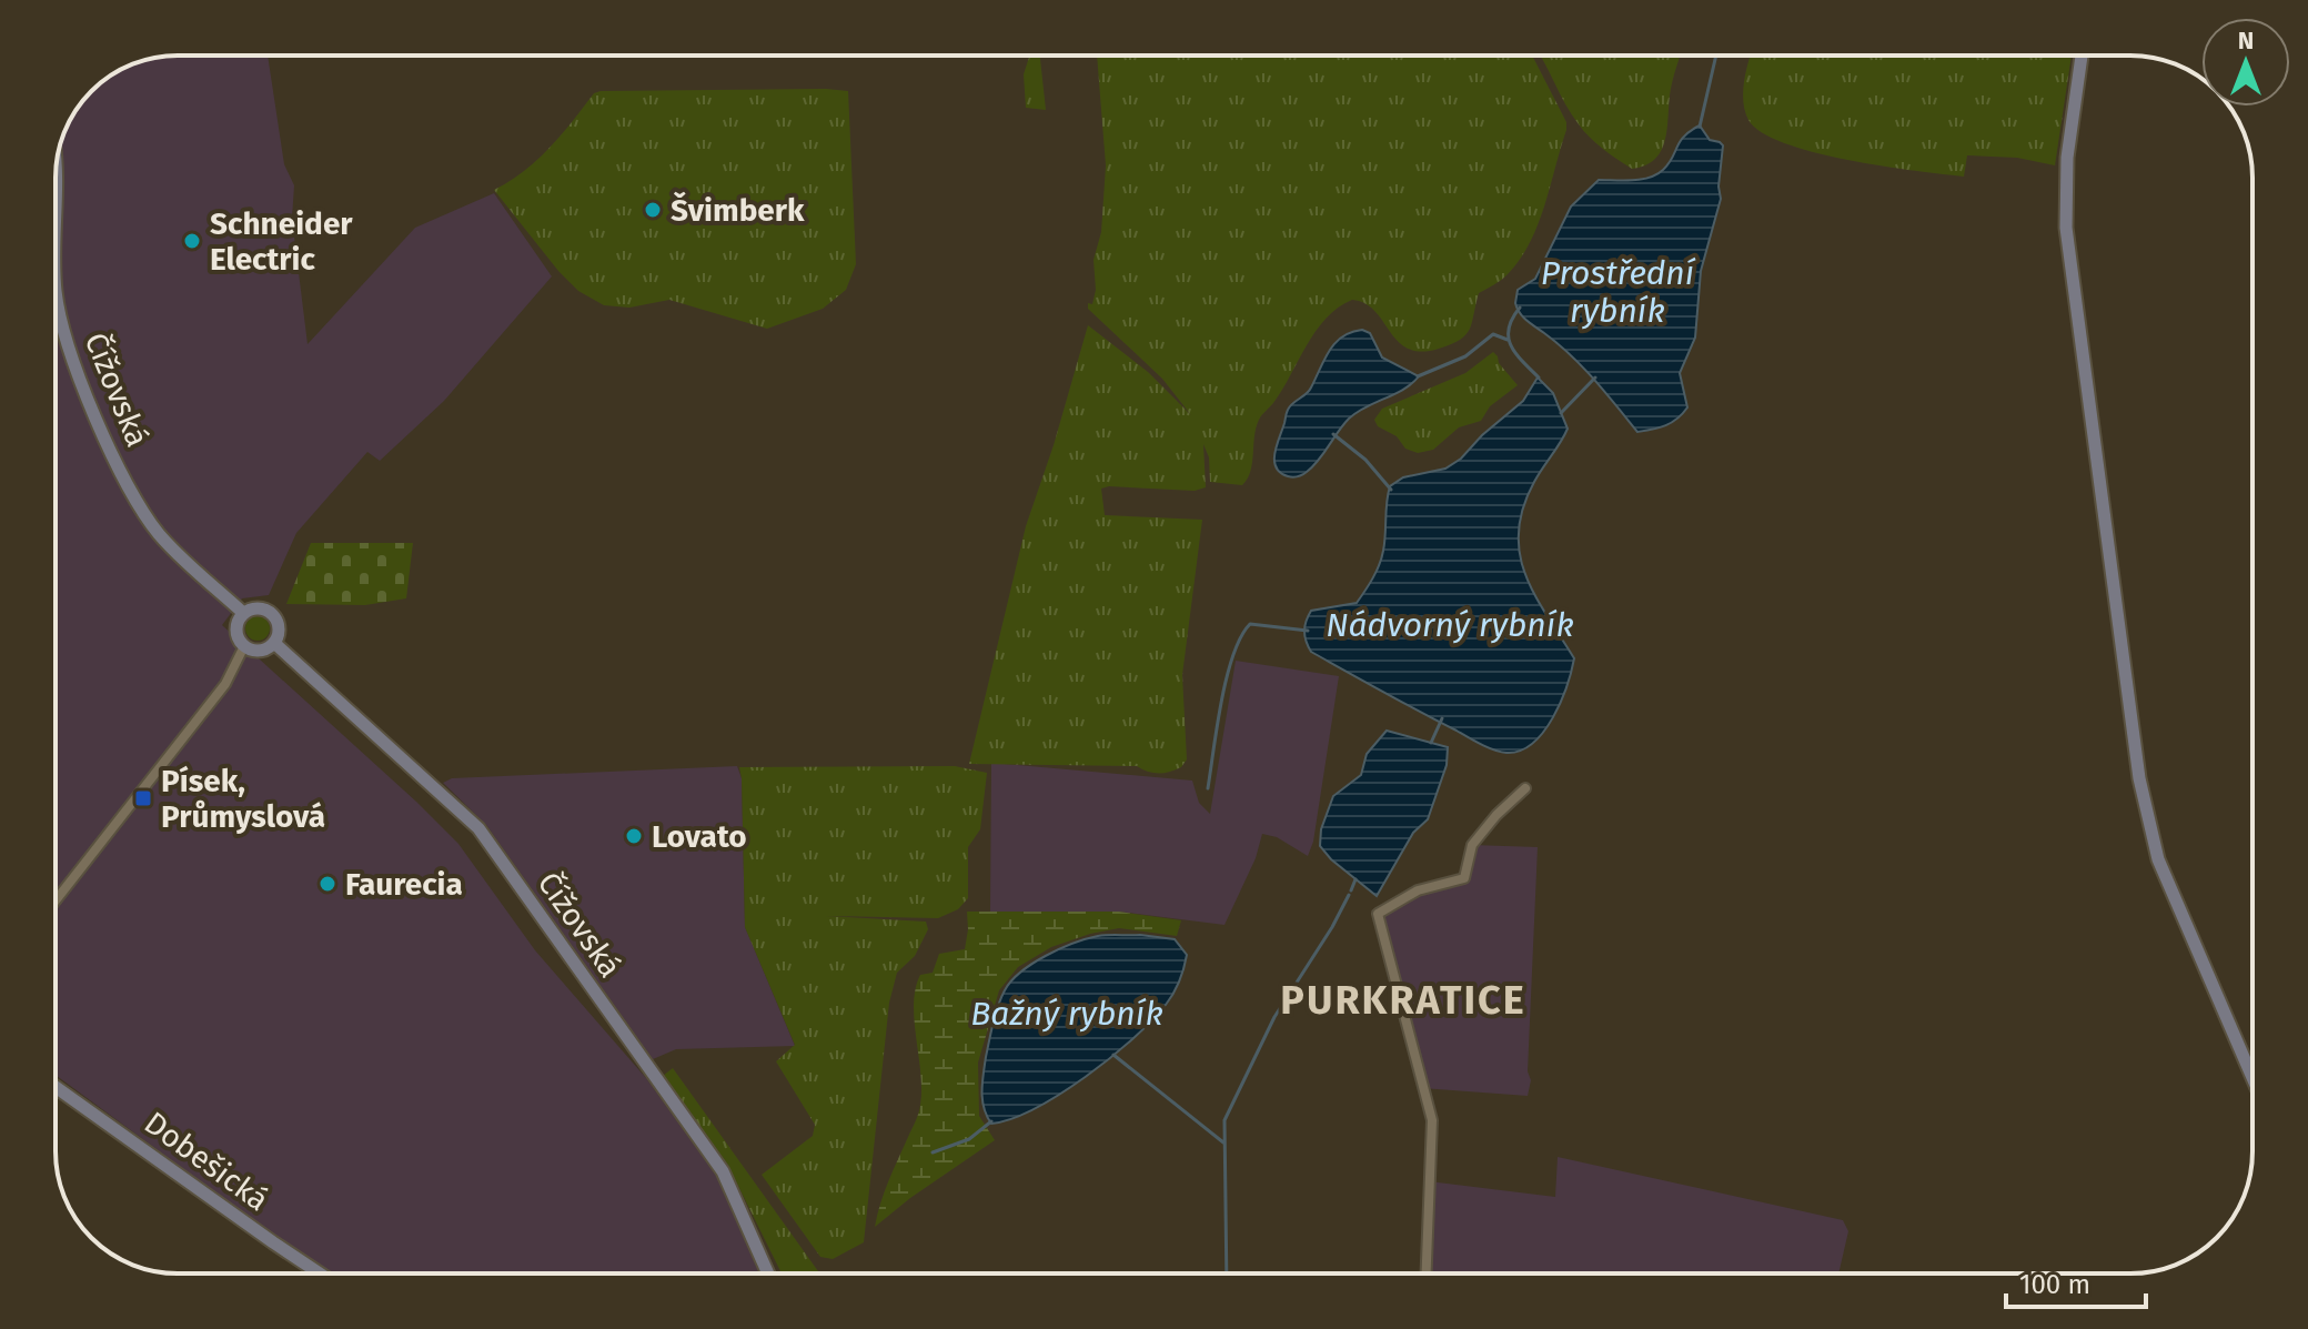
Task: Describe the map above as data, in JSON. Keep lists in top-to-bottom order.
{
  "streets": {
    "street": ["Čížovská", "Dobešická"]
  },
  "districts": ["PURKRATICE"],
  "water": ["Prostřední rybník", "Nádvorný rybník", "Bažný rybník"],
  "places": {
    "other": [
      "Švimberk",
      "Schneider Electric",
      "Lovato",
      "Faurecia"
    ],
    "transit": ["Písek, Průmyslová"]
  },
  "scale_bar": "100 m",
  "north": "top"
}
